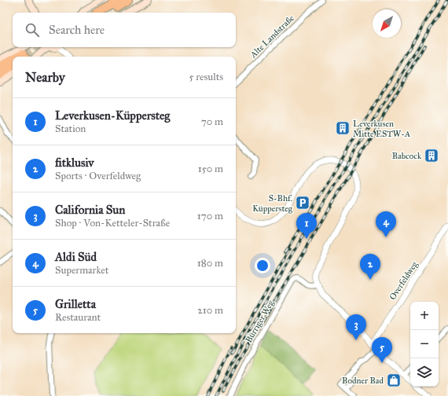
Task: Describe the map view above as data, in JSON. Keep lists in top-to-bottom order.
{
  "streets": {
    "street": ["Alte Landstraße", "Overfeldweg", "Bürriger Weg"]
  },
  "places": {
    "building": ["Leverkusen Mitte ESTW-A", "Babcock"],
    "parking": ["S-Bhf. Küppersteg"],
    "shop": ["Bodner Bad"]
  },
  "north": "bottom left",
  "page": {
    "search": "Search here",
    "heading": ["Nearby", "5 results"],
    "list": [
      {
        "mark": "1",
        "name": "Leverkusen-Küppersteg",
        "note": "Station",
        "value": "70 m"
      },
      {
        "mark": "2",
        "name": "fitklusiv",
        "note": "Sports · Overfeldweg",
        "value": "150 m"
      },
      {
        "mark": "3",
        "name": "California Sun",
        "note": "Shop · Von-Ketteler-Straße",
        "value": "170 m"
      },
      {
        "mark": "4",
        "name": "Aldi Süd",
        "note": "Supermarket",
        "value": "180 m"
      },
      {
        "mark": "5",
        "name": "Grilletta",
        "note": "Restaurant",
        "value": "210 m"
      }
    ],
    "pins": [
      "4",
      "1",
      "2",
      "3",
      "5"
    ],
    "map_buttons": ["+", "−"]
  }
}
